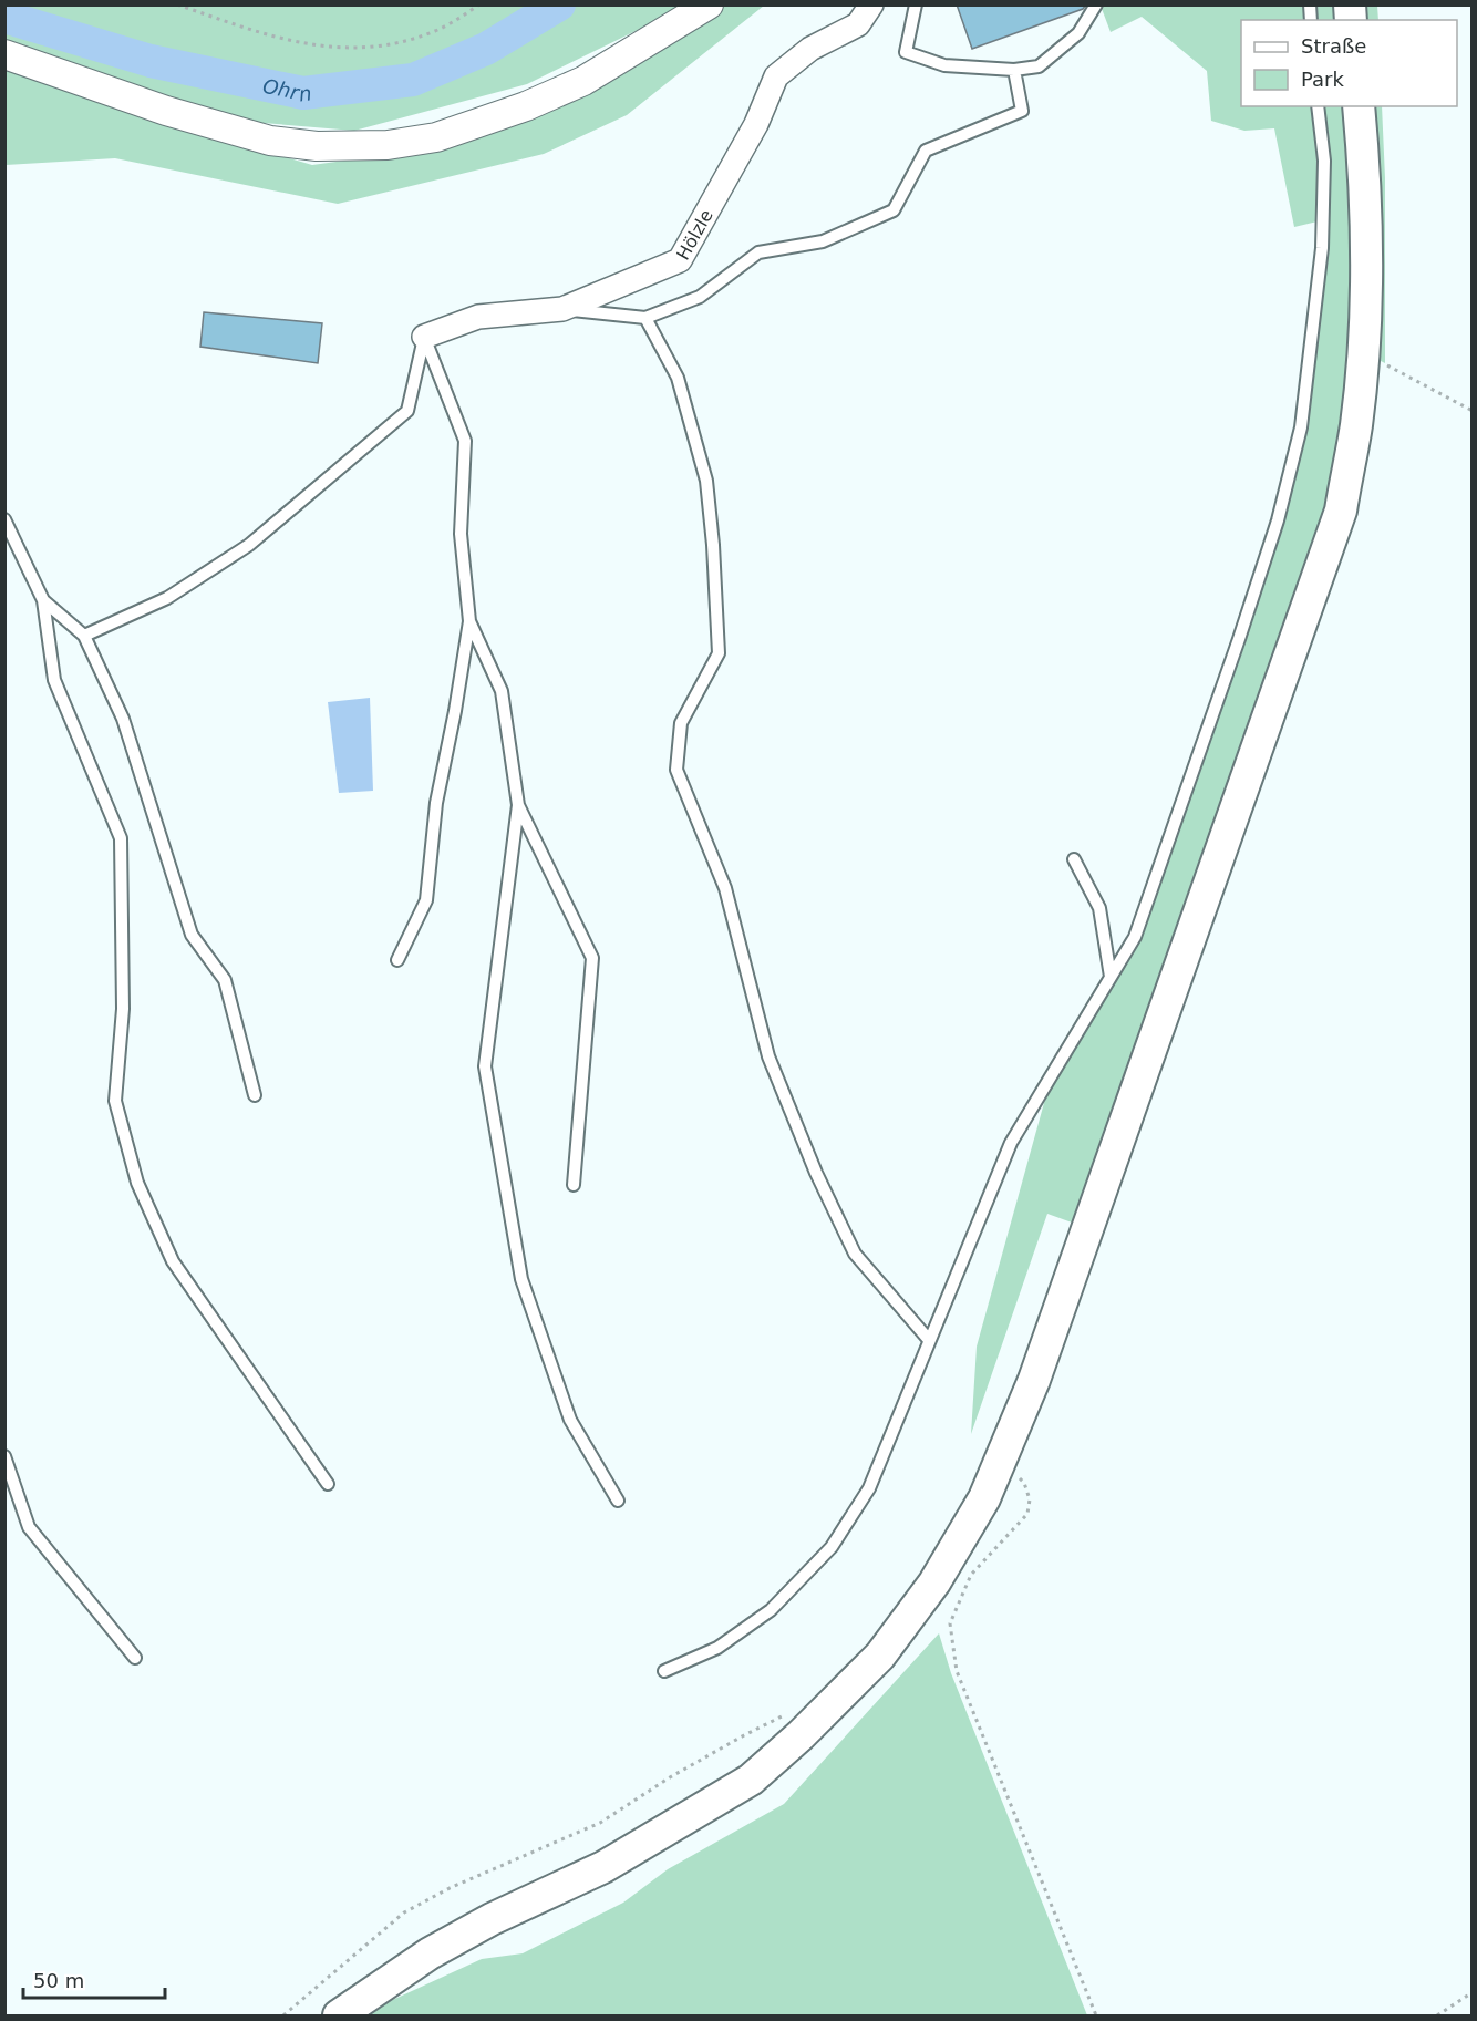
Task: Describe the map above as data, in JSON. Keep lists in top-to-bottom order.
{
  "streets": {
    "street": ["Hölzle"]
  },
  "water": ["Ohrn"],
  "legend": ["Straße", "Park"],
  "scale_bar": "50 m"
}
